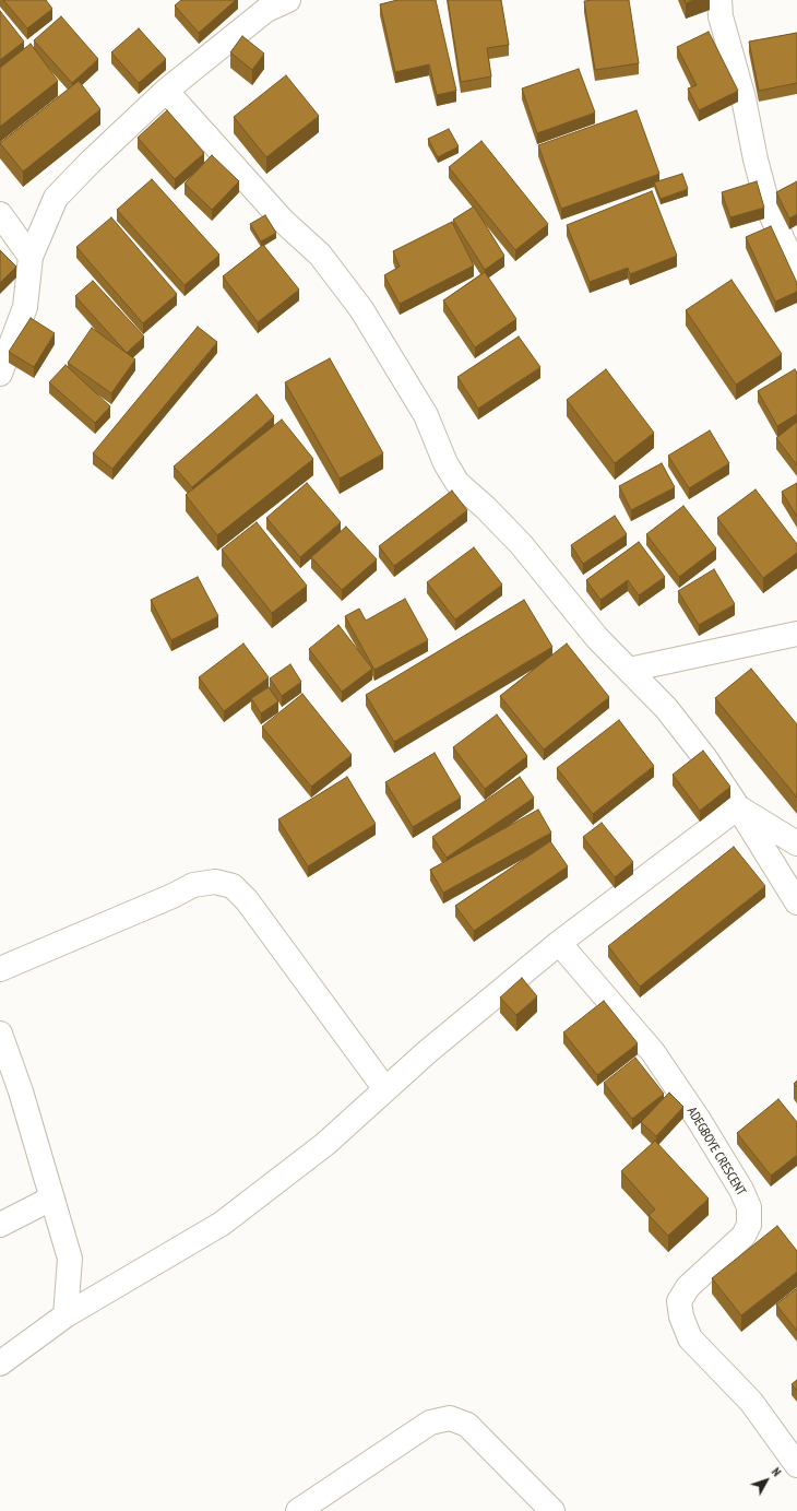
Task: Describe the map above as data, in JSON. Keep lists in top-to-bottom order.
{
  "streets": {
    "street": ["ADEGBOYE CRESCENT"]
  },
  "north": "top right"
}
